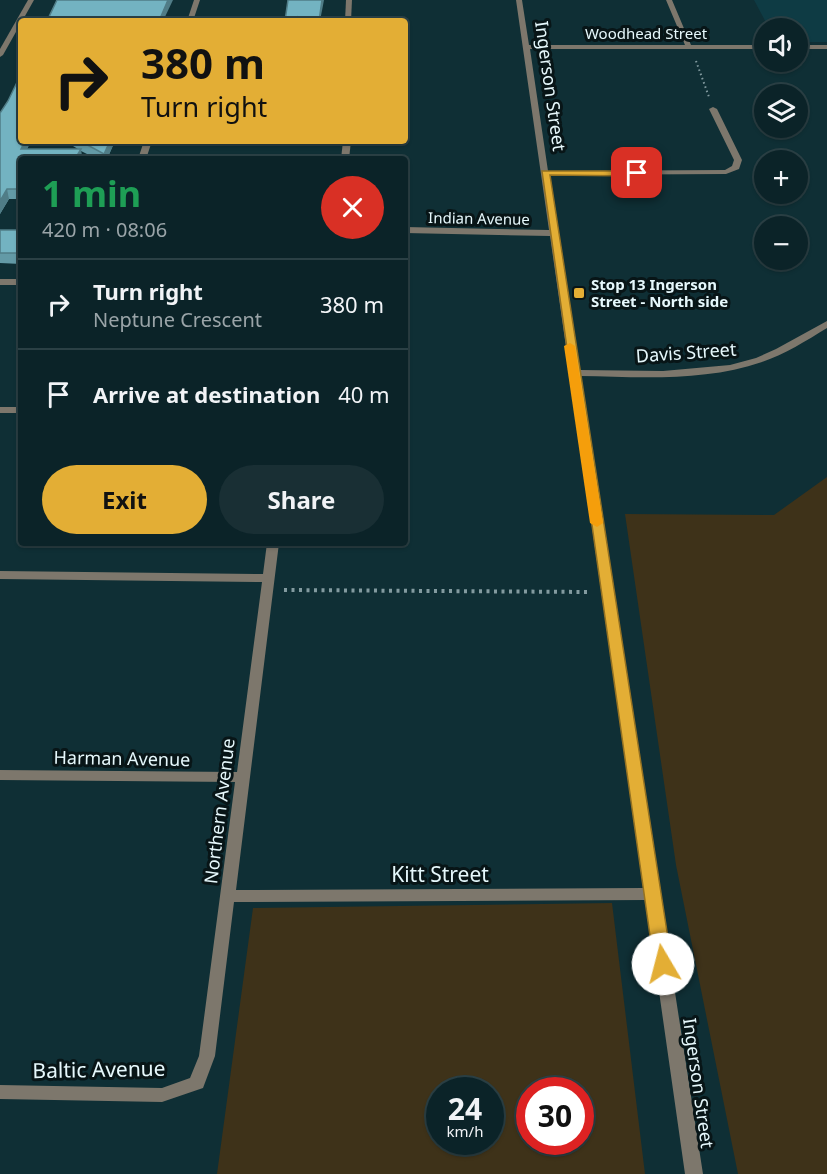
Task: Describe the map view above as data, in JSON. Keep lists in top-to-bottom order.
{
  "streets": {
    "street": [
      "Woodhead Street",
      "Ingerson Street",
      "Indian Avenue",
      "Davis Street",
      "Harman Avenue",
      "Northern Avenue",
      "Kitt Street",
      "Baltic Avenue"
    ]
  },
  "crossings": [
    ["Woodhead Street", "Ingerson Street"],
    ["Ingerson Street", "Indian Avenue"],
    ["Ingerson Street", "Davis Street"],
    ["Ingerson Street", "Kitt Street"],
    ["Harman Avenue", "Northern Avenue"],
    ["Northern Avenue", "Kitt Street"],
    ["Northern Avenue", "Baltic Avenue"]
  ],
  "places": {
    "transit": ["Stop 13 Ingerson Street - North side"]
  },
  "page": {
    "map_buttons": ["+", "−"],
    "turn": ["380 m", "Turn right"],
    "heading": ["1 min", "420 m · 08:06"],
    "list": [
      {
        "name": "Turn right",
        "note": "Neptune Crescent",
        "value": "380 m"
      },
      {
        "name": "Arrive at destination",
        "value": "40 m"
      }
    ],
    "buttons": ["Exit", "Share"],
    "speed": "24 km/h",
    "limit": "30"
  }
}
